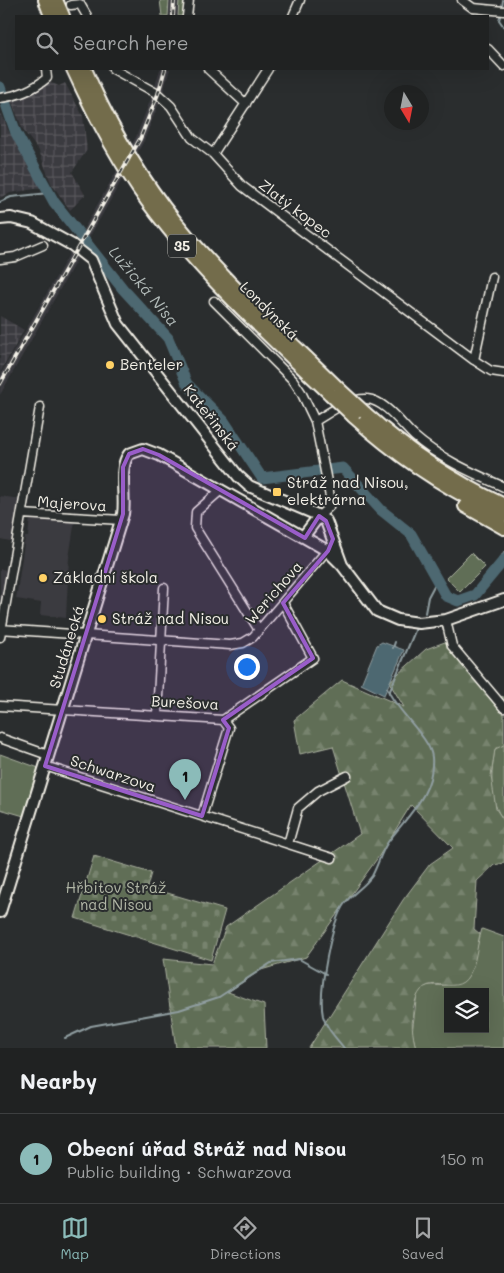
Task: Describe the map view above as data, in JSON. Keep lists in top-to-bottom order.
{
  "streets": {
    "highway": ["35", "Londýnská"],
    "street": [
      "Zlatý kopec",
      "Kateřinská",
      "Majerova",
      "Werichova",
      "Studánecká",
      "Burešova",
      "Schwarzova"
    ]
  },
  "crossings": [
    ["Majerova", "Werichova"],
    ["Majerova", "Studánecká"],
    ["Werichova", "Studánecká"],
    ["Werichova", "Burešova"],
    ["Studánecká", "Burešova"],
    ["Studánecká", "Schwarzova"]
  ],
  "water": ["Lužická Nisa"],
  "parks": ["Hřbitov Stráž nad Nisou"],
  "places": {
    "other": ["Benteler", "Základní škola", "Stráž nad Nisou"],
    "transit": ["Stráž nad Nisou, elektrárna"]
  },
  "north": "bottom",
  "page": {
    "search": "Search here",
    "pins": "1",
    "heading": "Nearby",
    "list": [
      {
        "mark": "1",
        "name": "Obecní úřad Stráž nad Nisou",
        "note": "Public building · Schwarzova",
        "value": "150 m"
      }
    ],
    "nav": ["Map", "Directions", "Saved"]
  }
}
